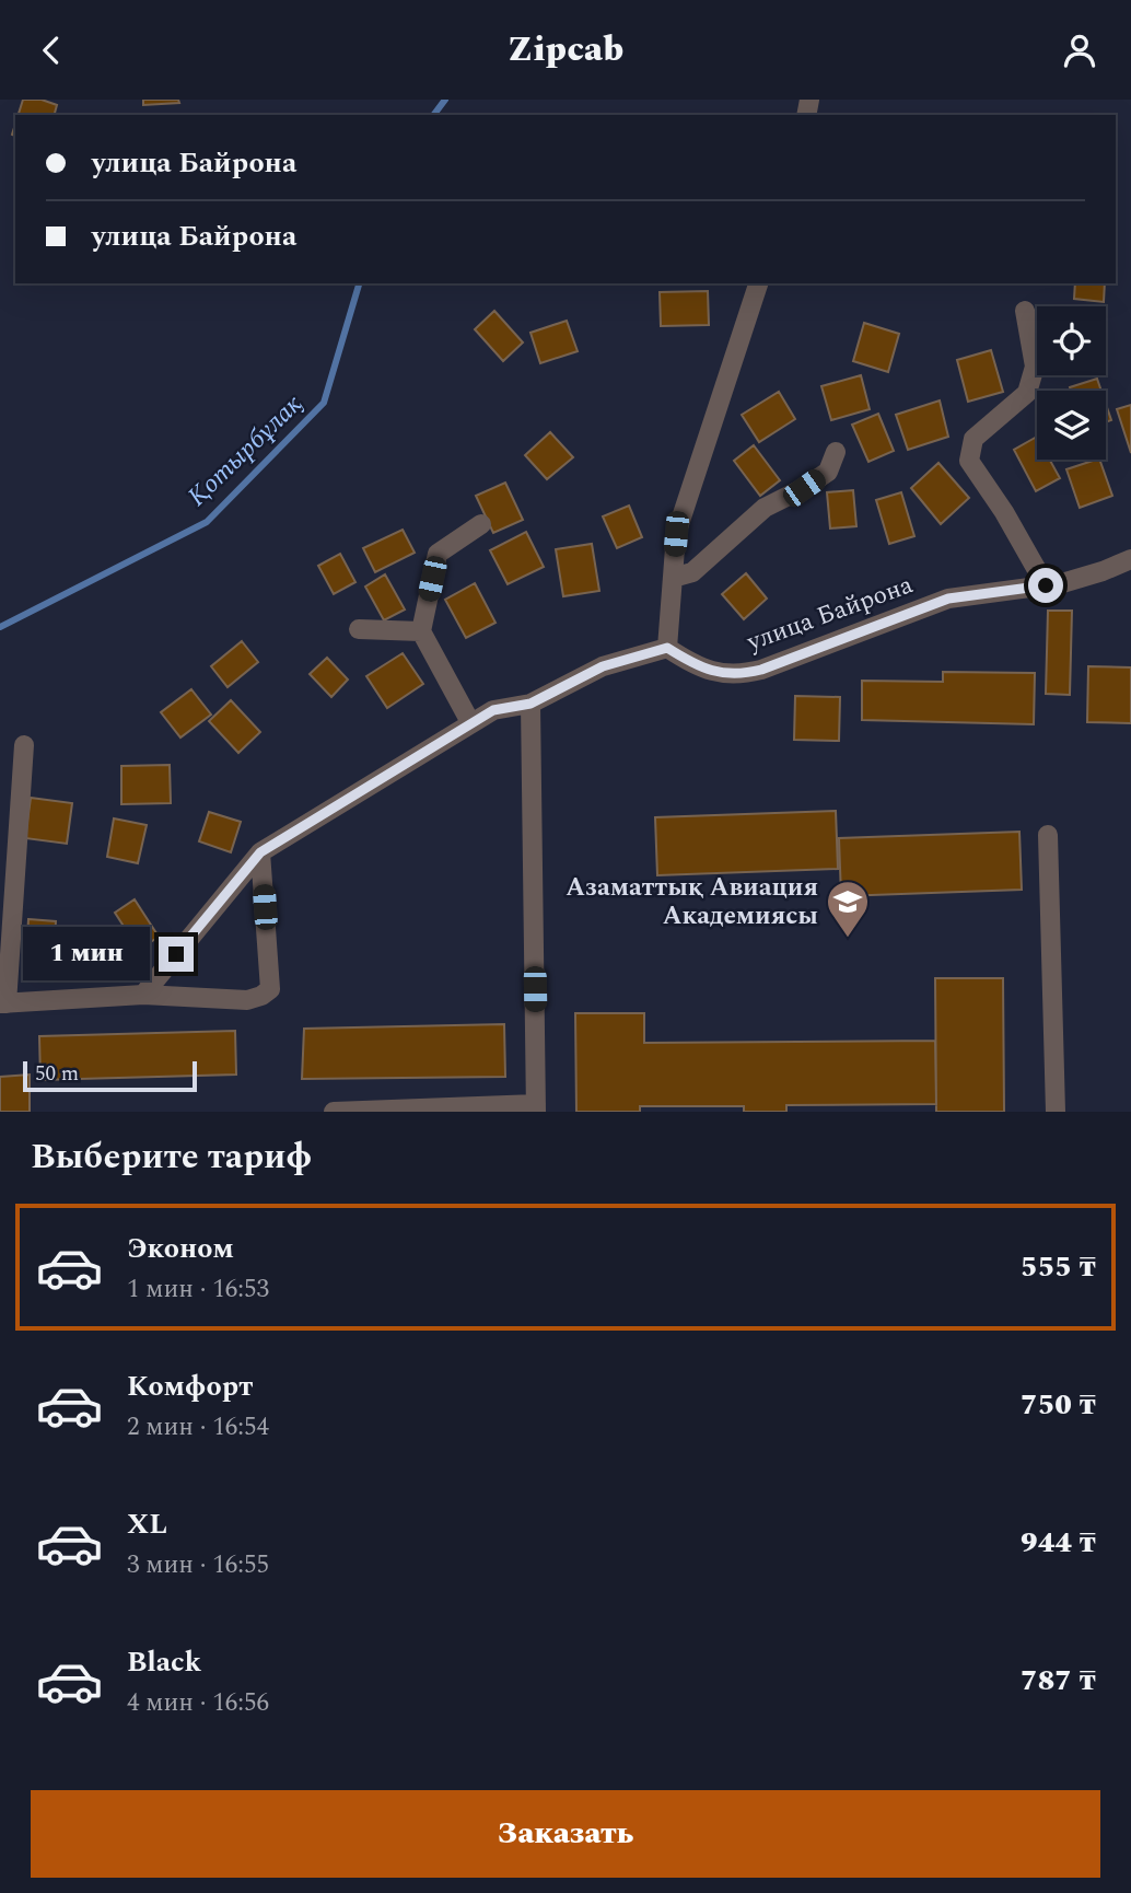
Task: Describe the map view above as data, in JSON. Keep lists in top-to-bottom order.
{
  "streets": {
    "street": ["улица Байрона"]
  },
  "water": ["Қотырбұлақ"],
  "places": {
    "school or university": ["Азаматтық Авиация Академиясы"]
  },
  "scale_bar": "50 m",
  "page": {
    "header": "Zipcab",
    "banner": ["улица Байрона", "улица Байрона"],
    "bubble": "1 мин",
    "scale": "50 m",
    "heading": "Выберите тариф",
    "list": [
      {
        "name": "Эконом",
        "note": "1 мин · 16:53",
        "value": "555 ₸"
      },
      {
        "name": "Комфорт",
        "note": "2 мин · 16:54",
        "value": "750 ₸"
      },
      {
        "name": "XL",
        "note": "3 мин · 16:55",
        "value": "944 ₸"
      },
      {
        "name": "Black",
        "note": "4 мин · 16:56",
        "value": "787 ₸"
      }
    ],
    "buttons": "Заказать"
  }
}
